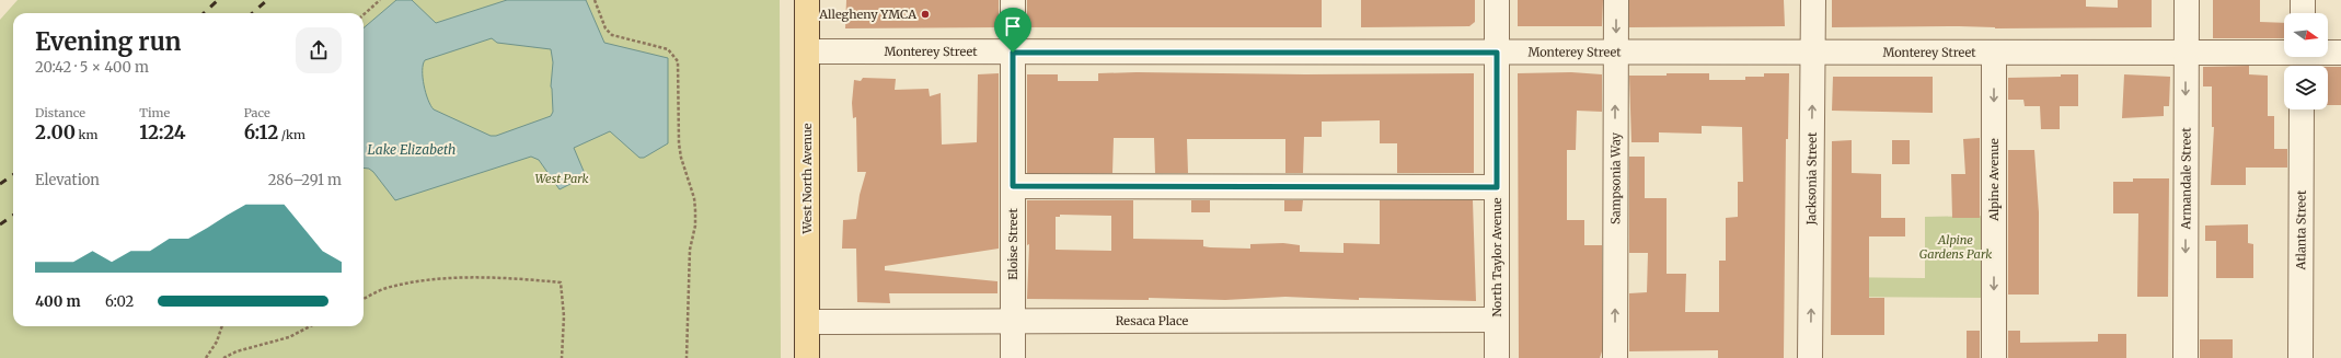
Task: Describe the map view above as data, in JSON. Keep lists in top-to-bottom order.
{
  "streets": {
    "main road": ["West North Avenue"],
    "street": [
      "Monterey Street",
      "Armandale Street",
      "Sampsonia Way",
      "Jacksonia Street",
      "Alpine Avenue",
      "Atlanta Street",
      "Eloise Street",
      "North Taylor Avenue",
      "Resaca Place"
    ]
  },
  "crossings": [
    ["Monterey Street", "West North Avenue"],
    ["Monterey Street", "Armandale Street"],
    ["Monterey Street", "Sampsonia Way"],
    ["Monterey Street", "Jacksonia Street"],
    ["Monterey Street", "Alpine Avenue"],
    ["Monterey Street", "Eloise Street"],
    ["Monterey Street", "North Taylor Avenue"],
    ["West North Avenue", "Resaca Place"],
    ["Eloise Street", "Resaca Place"],
    ["North Taylor Avenue", "Resaca Place"]
  ],
  "one_way": ["Armandale Street", "Jacksonia Street", "Alpine Avenue"],
  "water": ["Lake Elizabeth"],
  "parks": ["West Park", "Alpine Gardens Park"],
  "places": ["Allegheny YMCA"],
  "north": "right",
  "page": {
    "heading": ["Evening run", "20:42 · 5 × 400 m"],
    "stats": [
      ["Distance", "2.00 km"],
      ["Time", "12:24"],
      ["Pace", "6:12 /km"]
    ],
    "chart": ["Elevation", "286–291 m"],
    "list": [
      {
        "name": "400 m",
        "note": "6:02"
      }
    ]
  }
}
